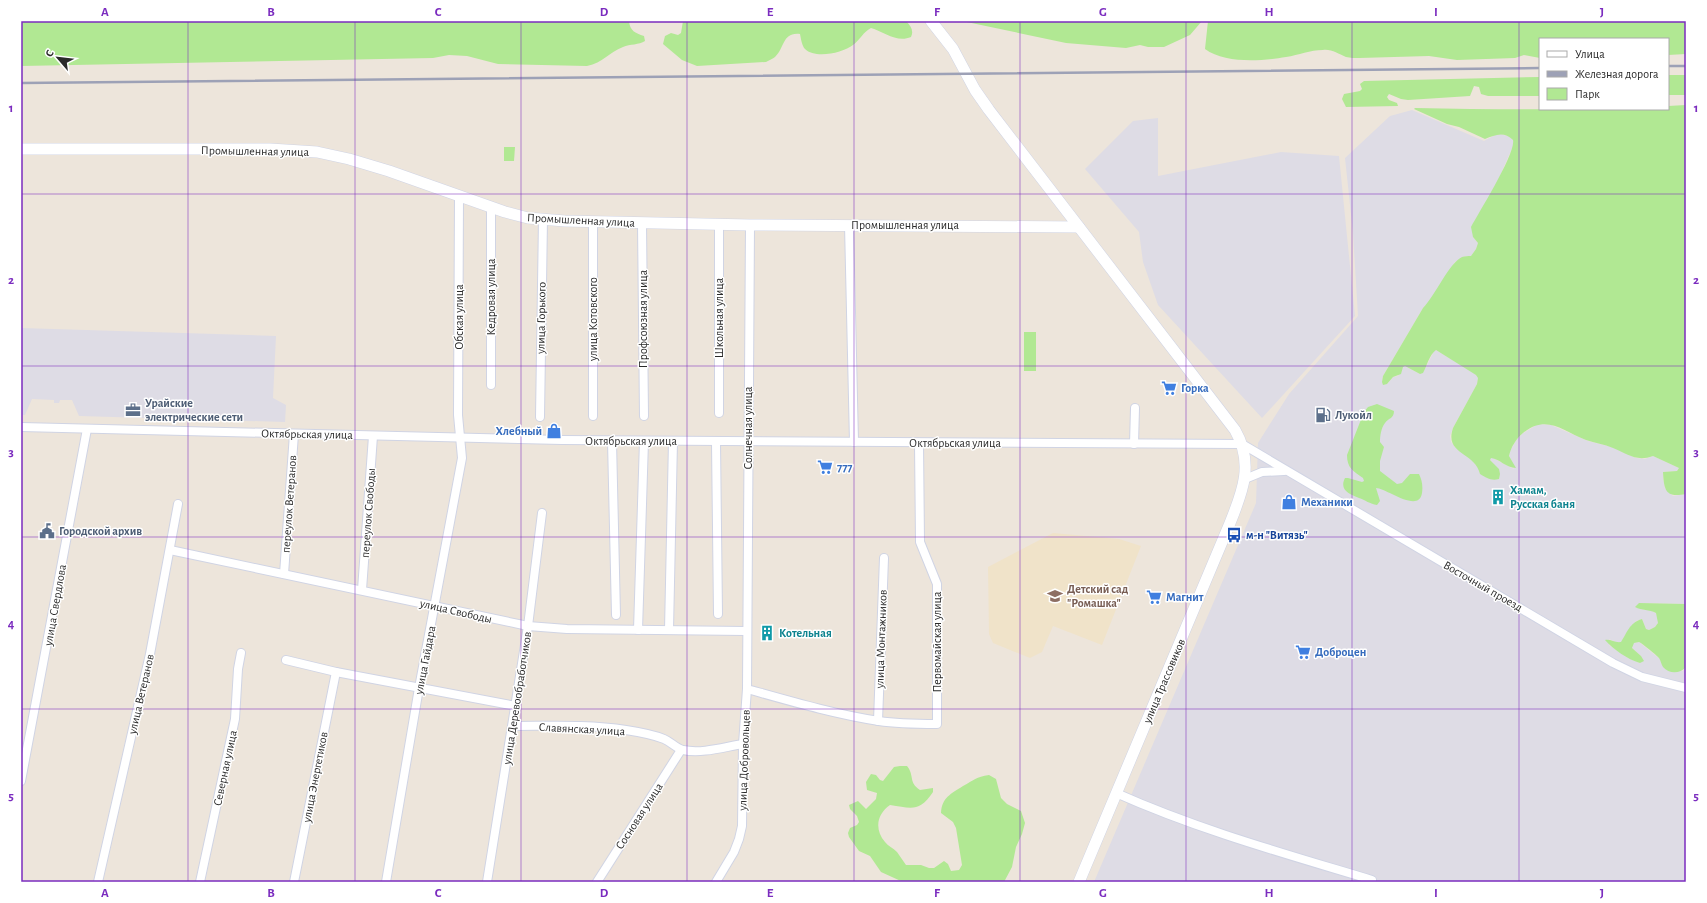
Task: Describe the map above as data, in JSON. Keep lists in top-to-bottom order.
{
  "streets": {
    "street": [
      "Промышленная улица",
      "Кедровая улица",
      "Обская улица",
      "улица Горького",
      "Школьная улица",
      "улица Котовского",
      "Профсоюзная улица",
      "Солнечная улица",
      "Октябрьская улица",
      "переулок Ветеранов",
      "переулок Свободы",
      "Восточный проезд",
      "улица Свердлова",
      "улица Свободы",
      "улица Монтажников",
      "Первомайская улица",
      "улица Гайдара",
      "улица Трассовиков",
      "улица Ветеранов",
      "улица Деревообработчиков",
      "Славянская улица",
      "улица Добровольцев",
      "Северная улица",
      "улица Энергетиков",
      "Сосновая улица"
    ]
  },
  "crossings": [
    ["Промышленная улица", "Кедровая улица"],
    ["Промышленная улица", "Обская улица"],
    ["Промышленная улица", "улица Горького"],
    ["Промышленная улица", "Школьная улица"],
    ["Промышленная улица", "улица Котовского"],
    ["Промышленная улица", "Профсоюзная улица"],
    ["Промышленная улица", "Солнечная улица"],
    ["Обская улица", "Октябрьская улица"],
    ["Обская улица", "улица Гайдара"],
    ["Солнечная улица", "Октябрьская улица"],
    ["Солнечная улица", "улица Свободы"],
    ["Солнечная улица", "улица Добровольцев"],
    ["Октябрьская улица", "переулок Ветеранов"],
    ["Октябрьская улица", "переулок Свободы"],
    ["Октябрьская улица", "Восточный проезд"],
    ["Октябрьская улица", "улица Свердлова"],
    ["Октябрьская улица", "Первомайская улица"],
    ["Октябрьская улица", "улица Гайдара"],
    ["Октябрьская улица", "улица Трассовиков"],
    ["переулок Ветеранов", "улица Свободы"],
    ["переулок Свободы", "улица Свободы"],
    ["Восточный проезд", "улица Трассовиков"],
    ["улица Свободы", "улица Гайдара"],
    ["улица Свободы", "улица Ветеранов"],
    ["улица Свободы", "улица Деревообработчиков"],
    ["улица Свободы", "улица Добровольцев"],
    ["улица Монтажников", "Первомайская улица"],
    ["улица Деревообработчиков", "Славянская улица"],
    ["Славянская улица", "Сосновая улица"]
  ],
  "places": {
    "supermarket": [
      "Горка",
      "777",
      "Магнит",
      "Доброцен"
    ],
    "office": ["Урайские электрические сети"],
    "fuel station": ["Лукойл"],
    "shop": ["Хлебный", "Механики"],
    "building": ["Хамам, Русская баня", "Котельная"],
    "public building": ["Городской архив"],
    "bus stop": ["м-н \"Витязь\""],
    "school or university": ["Детский сад \"Ромашка\""]
  },
  "legend": ["Улица", "Железная дорога", "Парк"],
  "north": "top left",
  "grid": {
    "columns": [
      "A",
      "B",
      "C",
      "D",
      "E",
      "F",
      "G",
      "H",
      "I",
      "J"
    ],
    "rows": [
      "1",
      "2",
      "3",
      "4",
      "5"
    ]
  }
}
